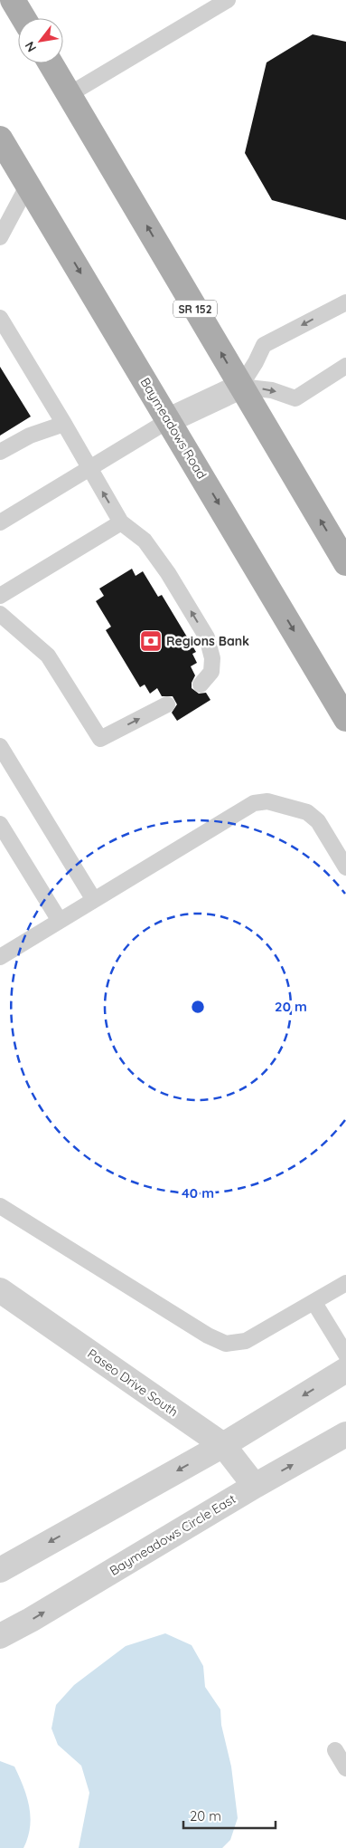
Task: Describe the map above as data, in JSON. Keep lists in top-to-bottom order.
{
  "streets": {
    "main road": ["SR 152", "Baymeadows Road"],
    "street": ["Paseo Drive South", "Baymeadows Circle East"]
  },
  "crossings": [
    ["Paseo Drive South", "Baymeadows Circle East"]
  ],
  "places": {
    "bank": ["Regions Bank"]
  },
  "scale_bar": "20 m",
  "north": "bottom left",
  "rings": ["20 m", "40 m"]
}
